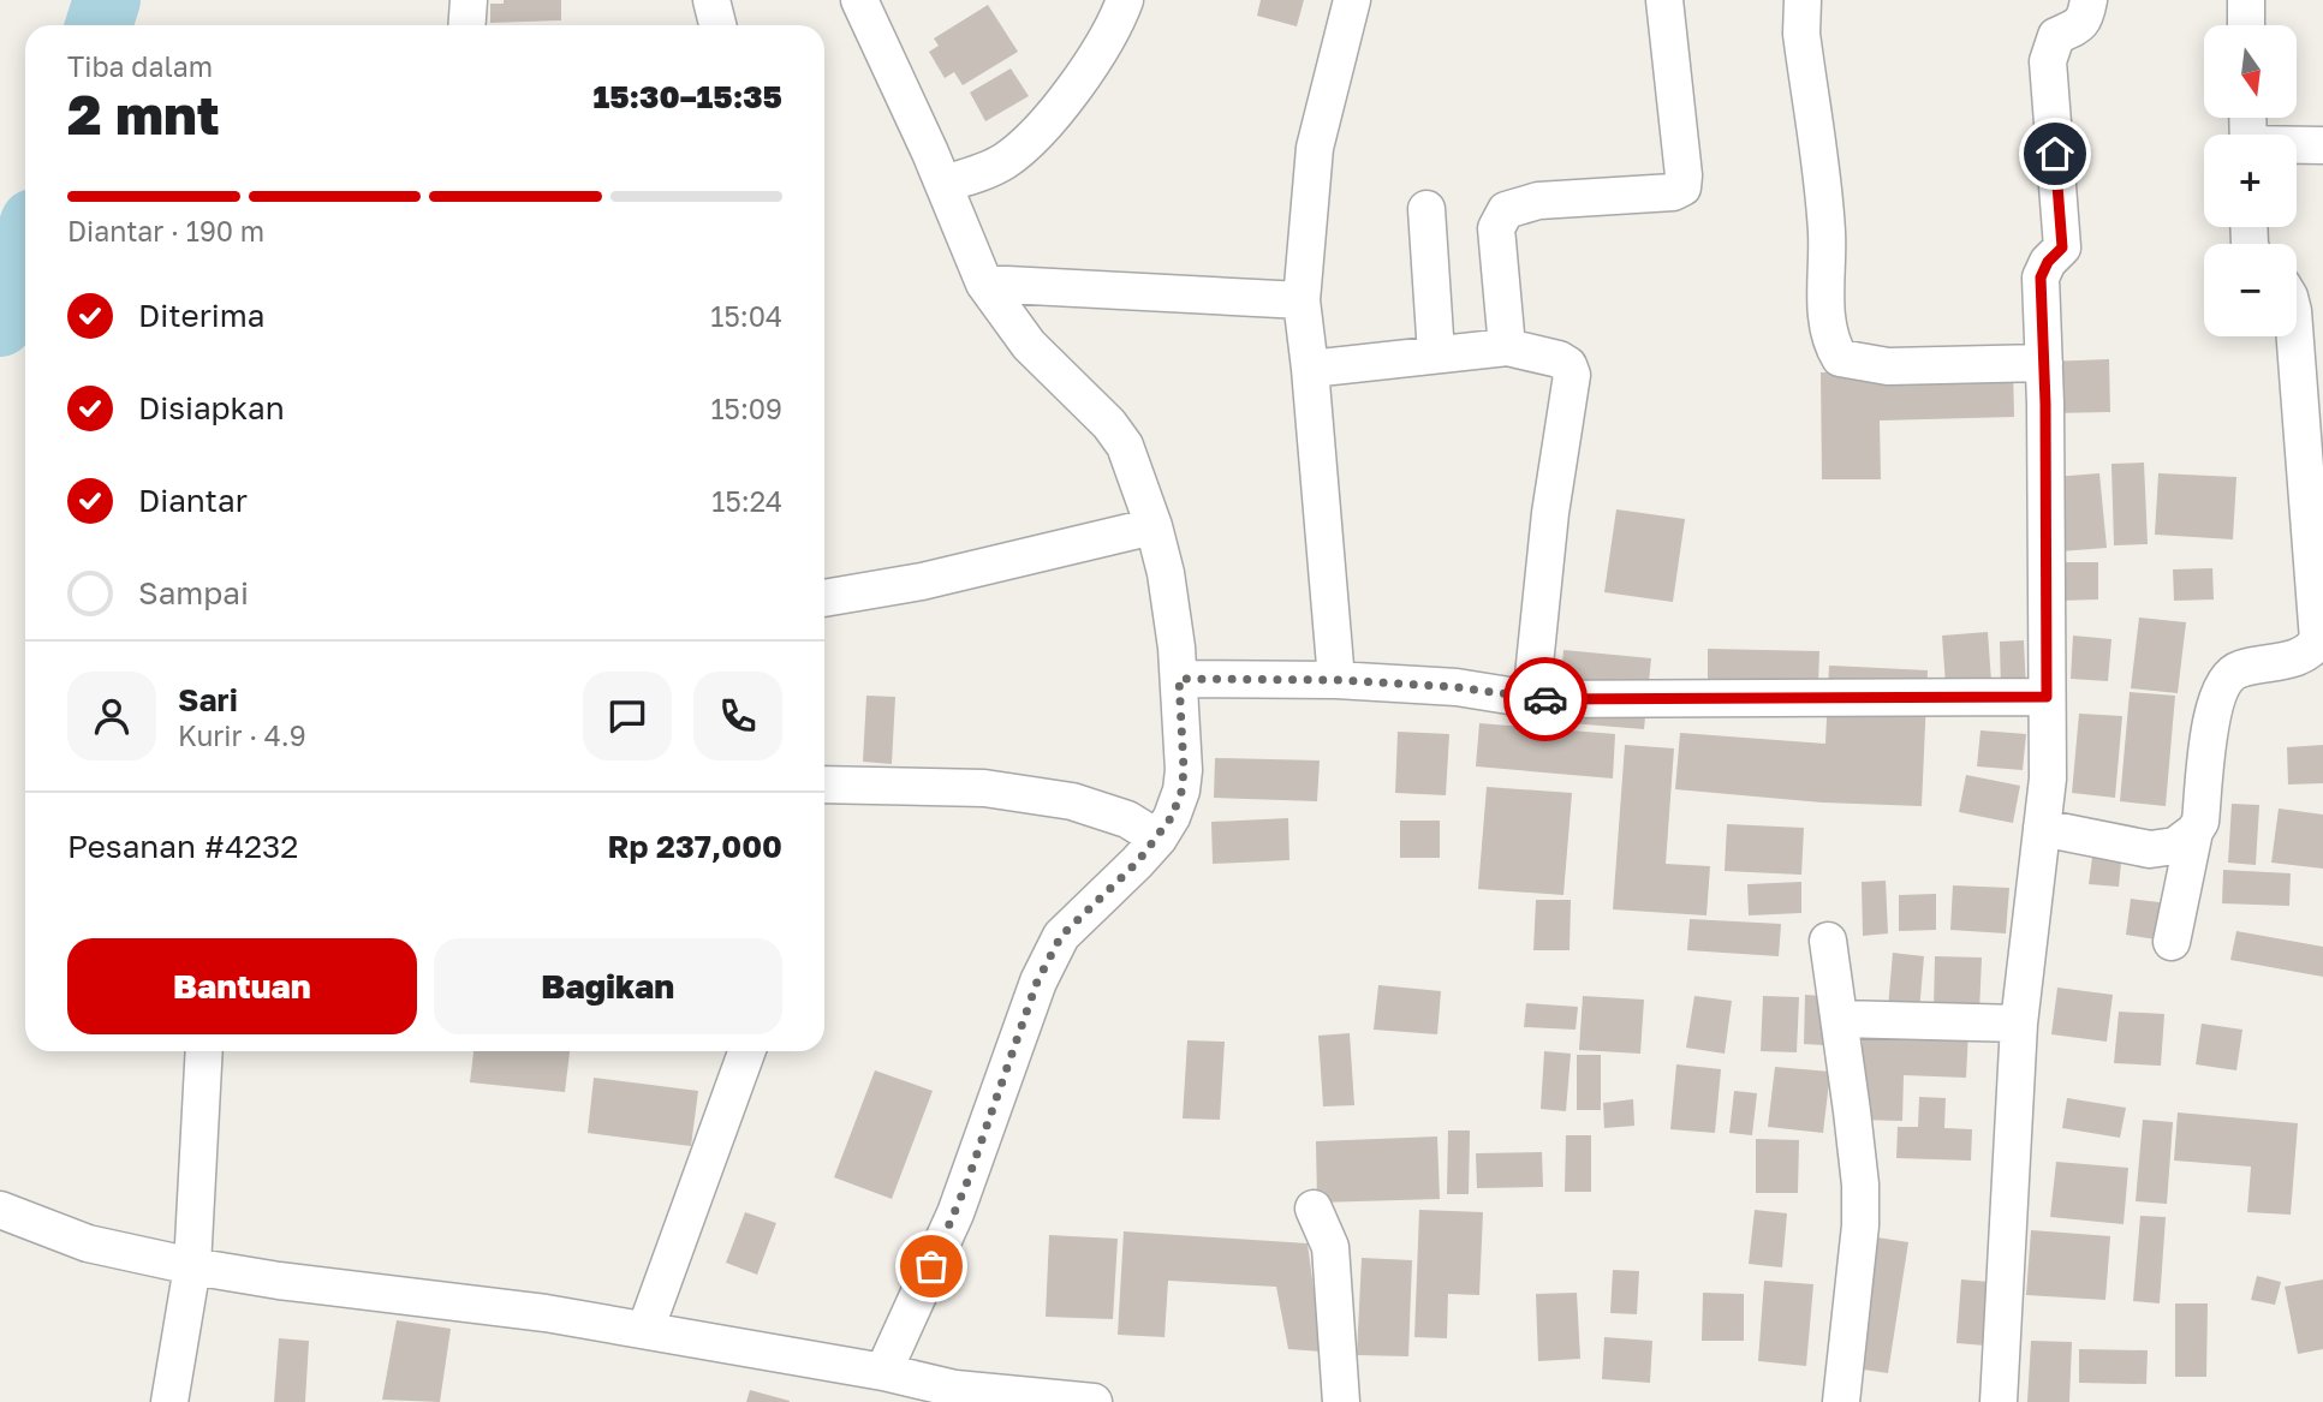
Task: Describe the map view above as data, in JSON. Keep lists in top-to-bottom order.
{
  "north": "bottom",
  "page": {
    "map_buttons": ["+", "−"],
    "heading": ["2 mnt", "Tiba dalam", "15:30–15:35"],
    "panel": [
      "Sari",
      "Kurir · 4.9",
      "Pesanan #4232",
      "Rp 237,000"
    ],
    "bar": "Diantar · 190 m",
    "list": [
      ["Diterima", "15:04"],
      ["Disiapkan", "15:09"],
      ["Diantar", "15:24"],
      "Sampai"
    ],
    "buttons": ["Bantuan", "Bagikan"]
  }
}
